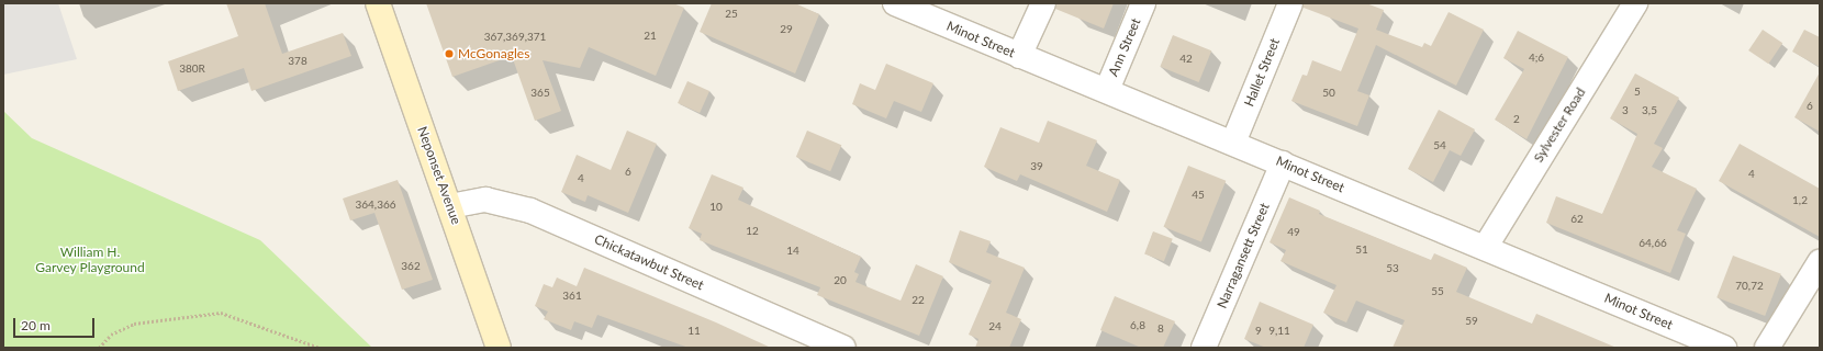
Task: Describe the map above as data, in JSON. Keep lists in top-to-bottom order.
{
  "streets": {
    "main road": ["Neponset Avenue"],
    "street": [
      "Minot Street",
      "Ann Street",
      "Hallet Street",
      "Sylvester Road",
      "Narragansett Street",
      "Chickatawbut Street"
    ]
  },
  "crossings": [
    ["Minot Street", "Ann Street"],
    ["Minot Street", "Hallet Street"],
    ["Minot Street", "Sylvester Road"],
    ["Minot Street", "Narragansett Street"],
    ["Neponset Avenue", "Chickatawbut Street"]
  ],
  "parks": ["William H. Garvey Playground"],
  "places": ["McGonagles"],
  "house_numbers": [
    "25",
    "29",
    "21",
    "367,369,371",
    "4;6",
    "42",
    "378",
    "380R",
    "5",
    "365",
    "50",
    "6",
    "3",
    "3,5",
    "2",
    "54",
    "39",
    "6",
    "4",
    "4",
    "45",
    "1,2",
    "364,366",
    "10",
    "62",
    "12",
    "49",
    "64,66",
    "51",
    "14",
    "362",
    "53",
    "20",
    "70,72",
    "55",
    "361",
    "22",
    "59",
    "6,8",
    "24",
    "8",
    "11",
    "9",
    "9,11"
  ],
  "scale_bar": "20 m"
}
